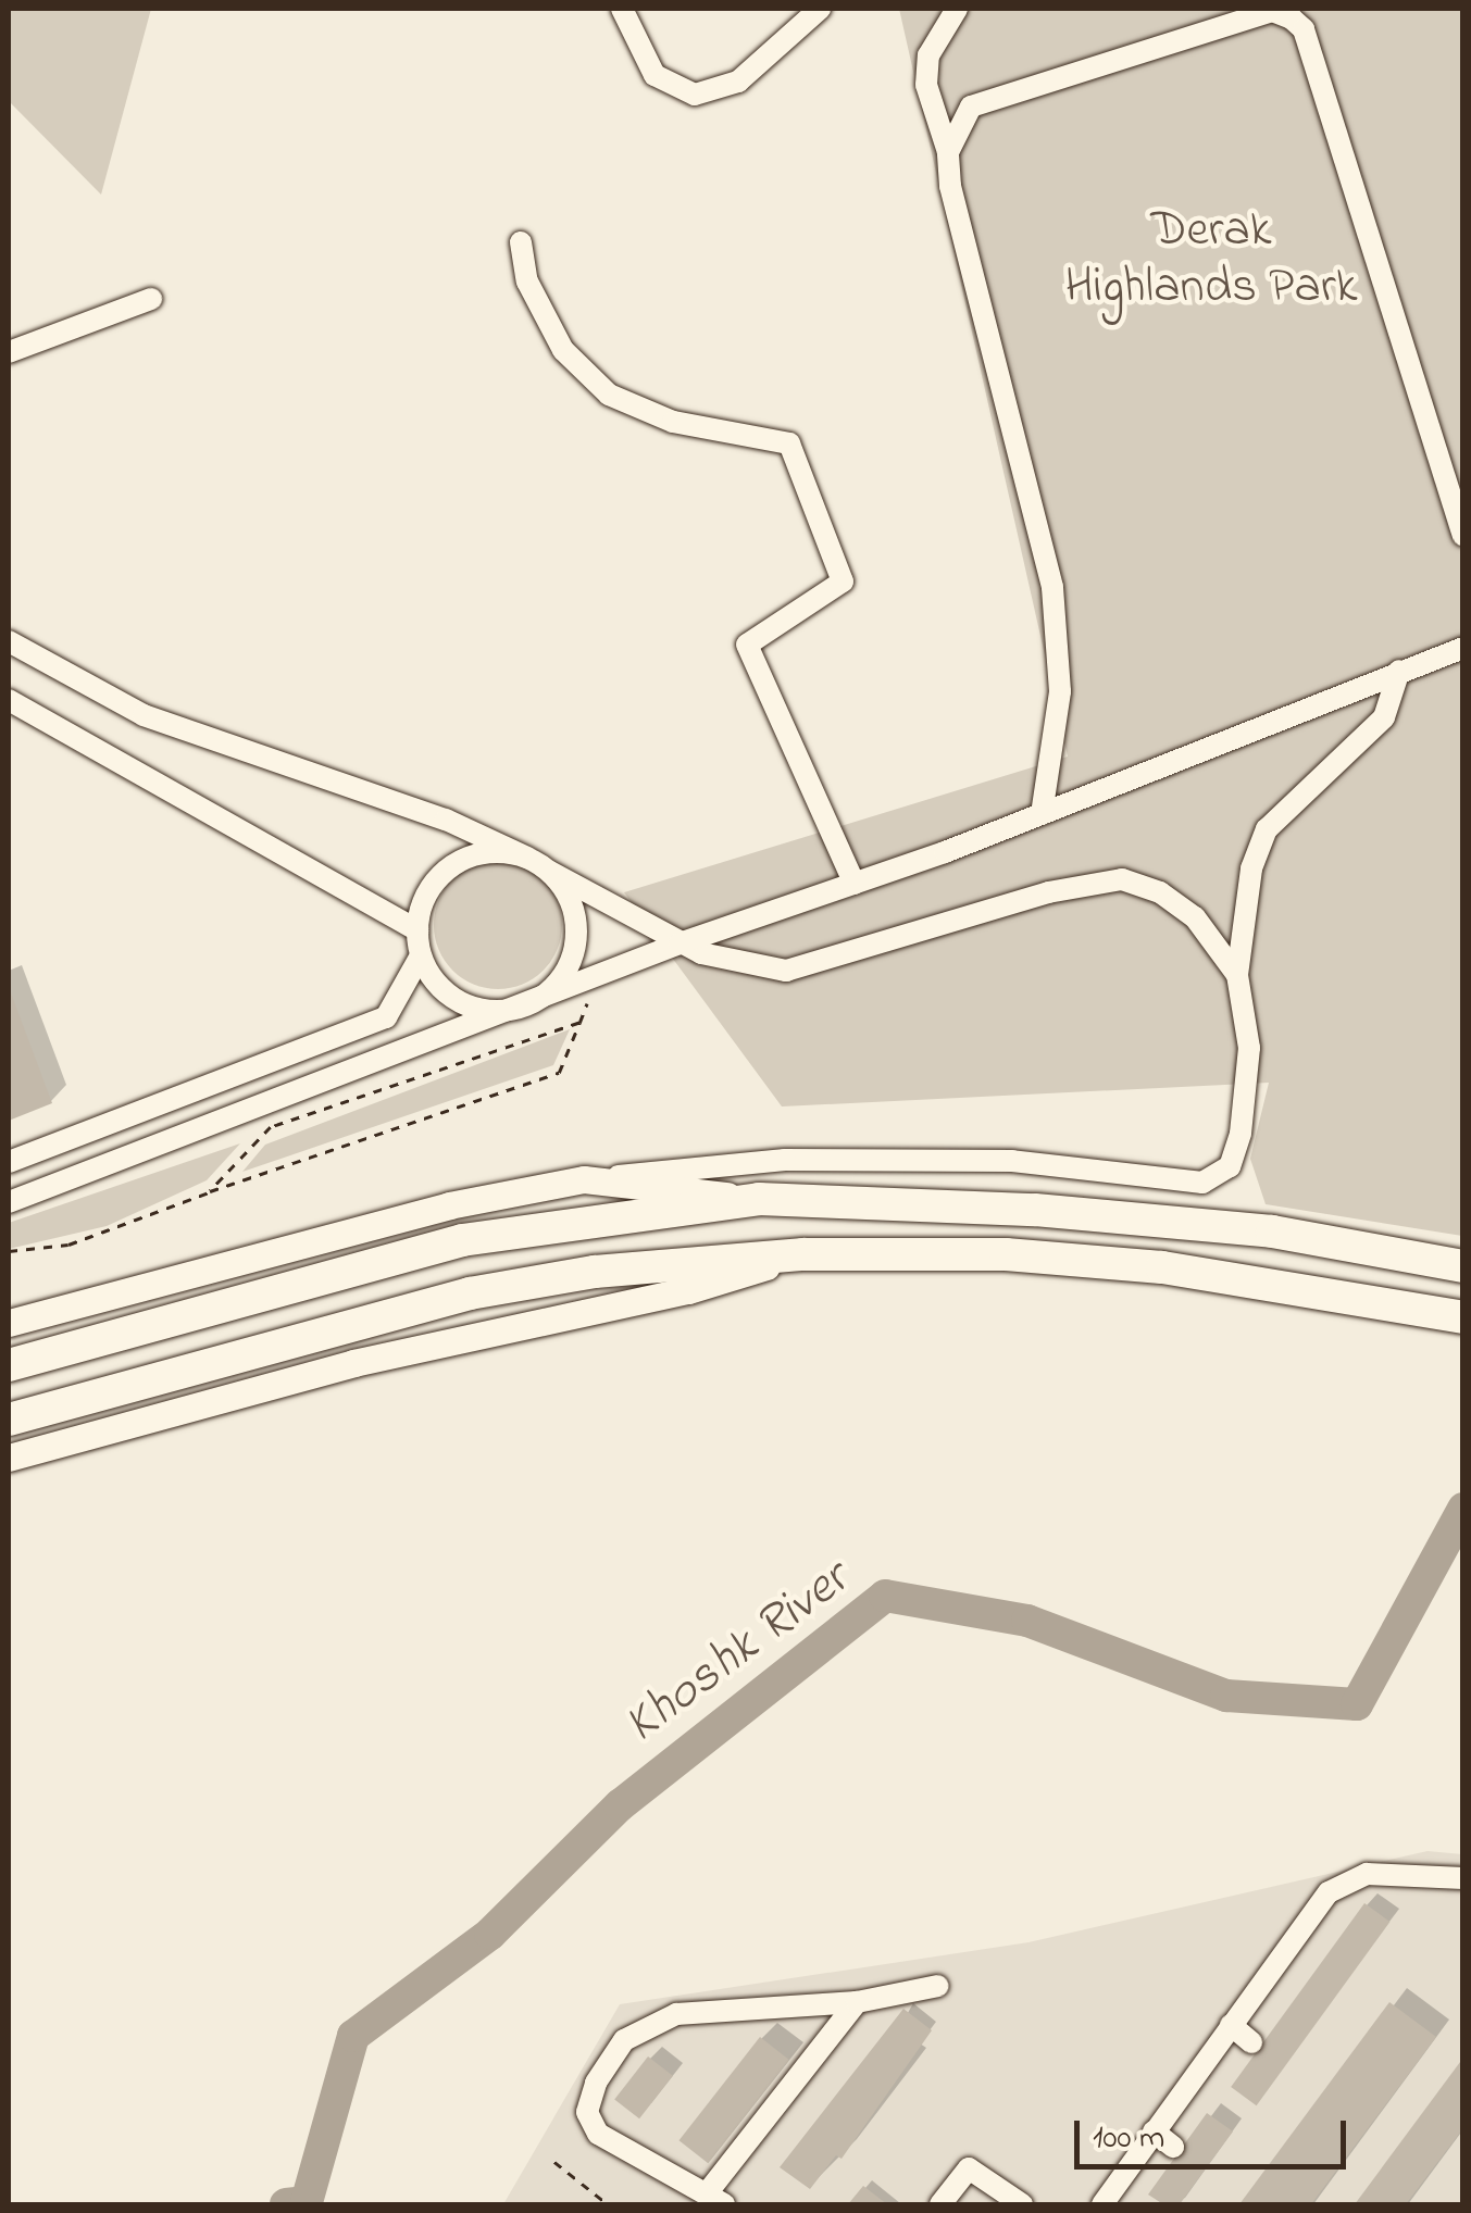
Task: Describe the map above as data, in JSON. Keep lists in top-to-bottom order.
{
  "water": ["Khoshk River"],
  "parks": ["Derak Highlands Park"],
  "scale_bar": "100 m"
}
